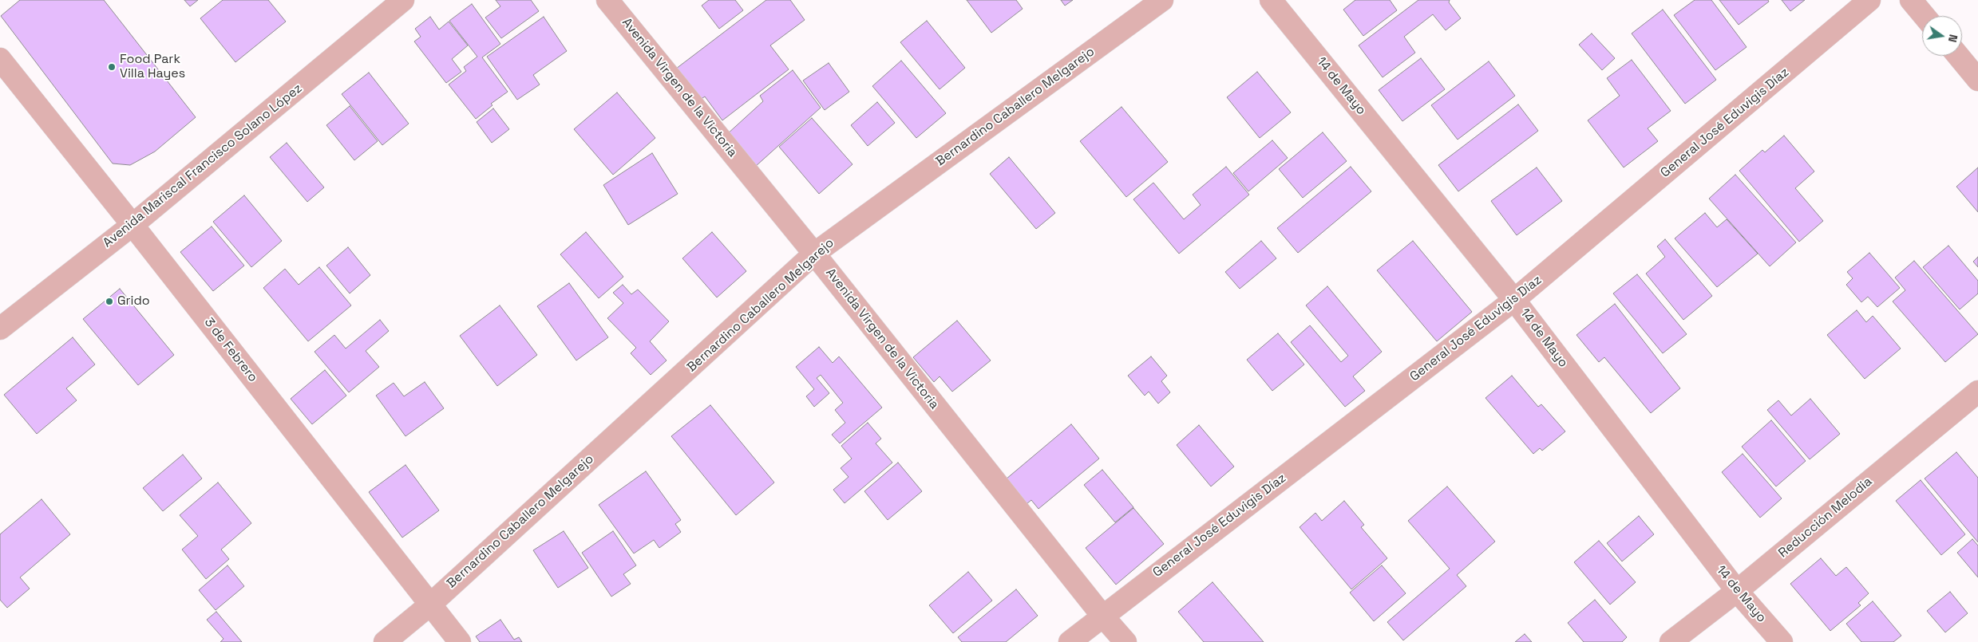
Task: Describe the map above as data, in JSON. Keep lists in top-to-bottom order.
{
  "streets": {
    "street": [
      "14 de Mayo",
      "Avenida Virgen de la Victoria",
      "Bernardino Caballero Melgarejo",
      "General José Eduvigis Díaz",
      "Avenida Mariscal Francisco Solano López",
      "3 de Febrero",
      "Reducción Melodia"
    ]
  },
  "crossings": [
    ["14 de Mayo", "General José Eduvigis Díaz"],
    ["14 de Mayo", "Reducción Melodia"],
    ["Avenida Virgen de la Victoria", "Bernardino Caballero Melgarejo"],
    ["Avenida Virgen de la Victoria", "General José Eduvigis Díaz"],
    ["Bernardino Caballero Melgarejo", "3 de Febrero"],
    ["Avenida Mariscal Francisco Solano López", "3 de Febrero"]
  ],
  "places": ["Food Park Villa Hayes", "Grido"],
  "north": "right"
}
